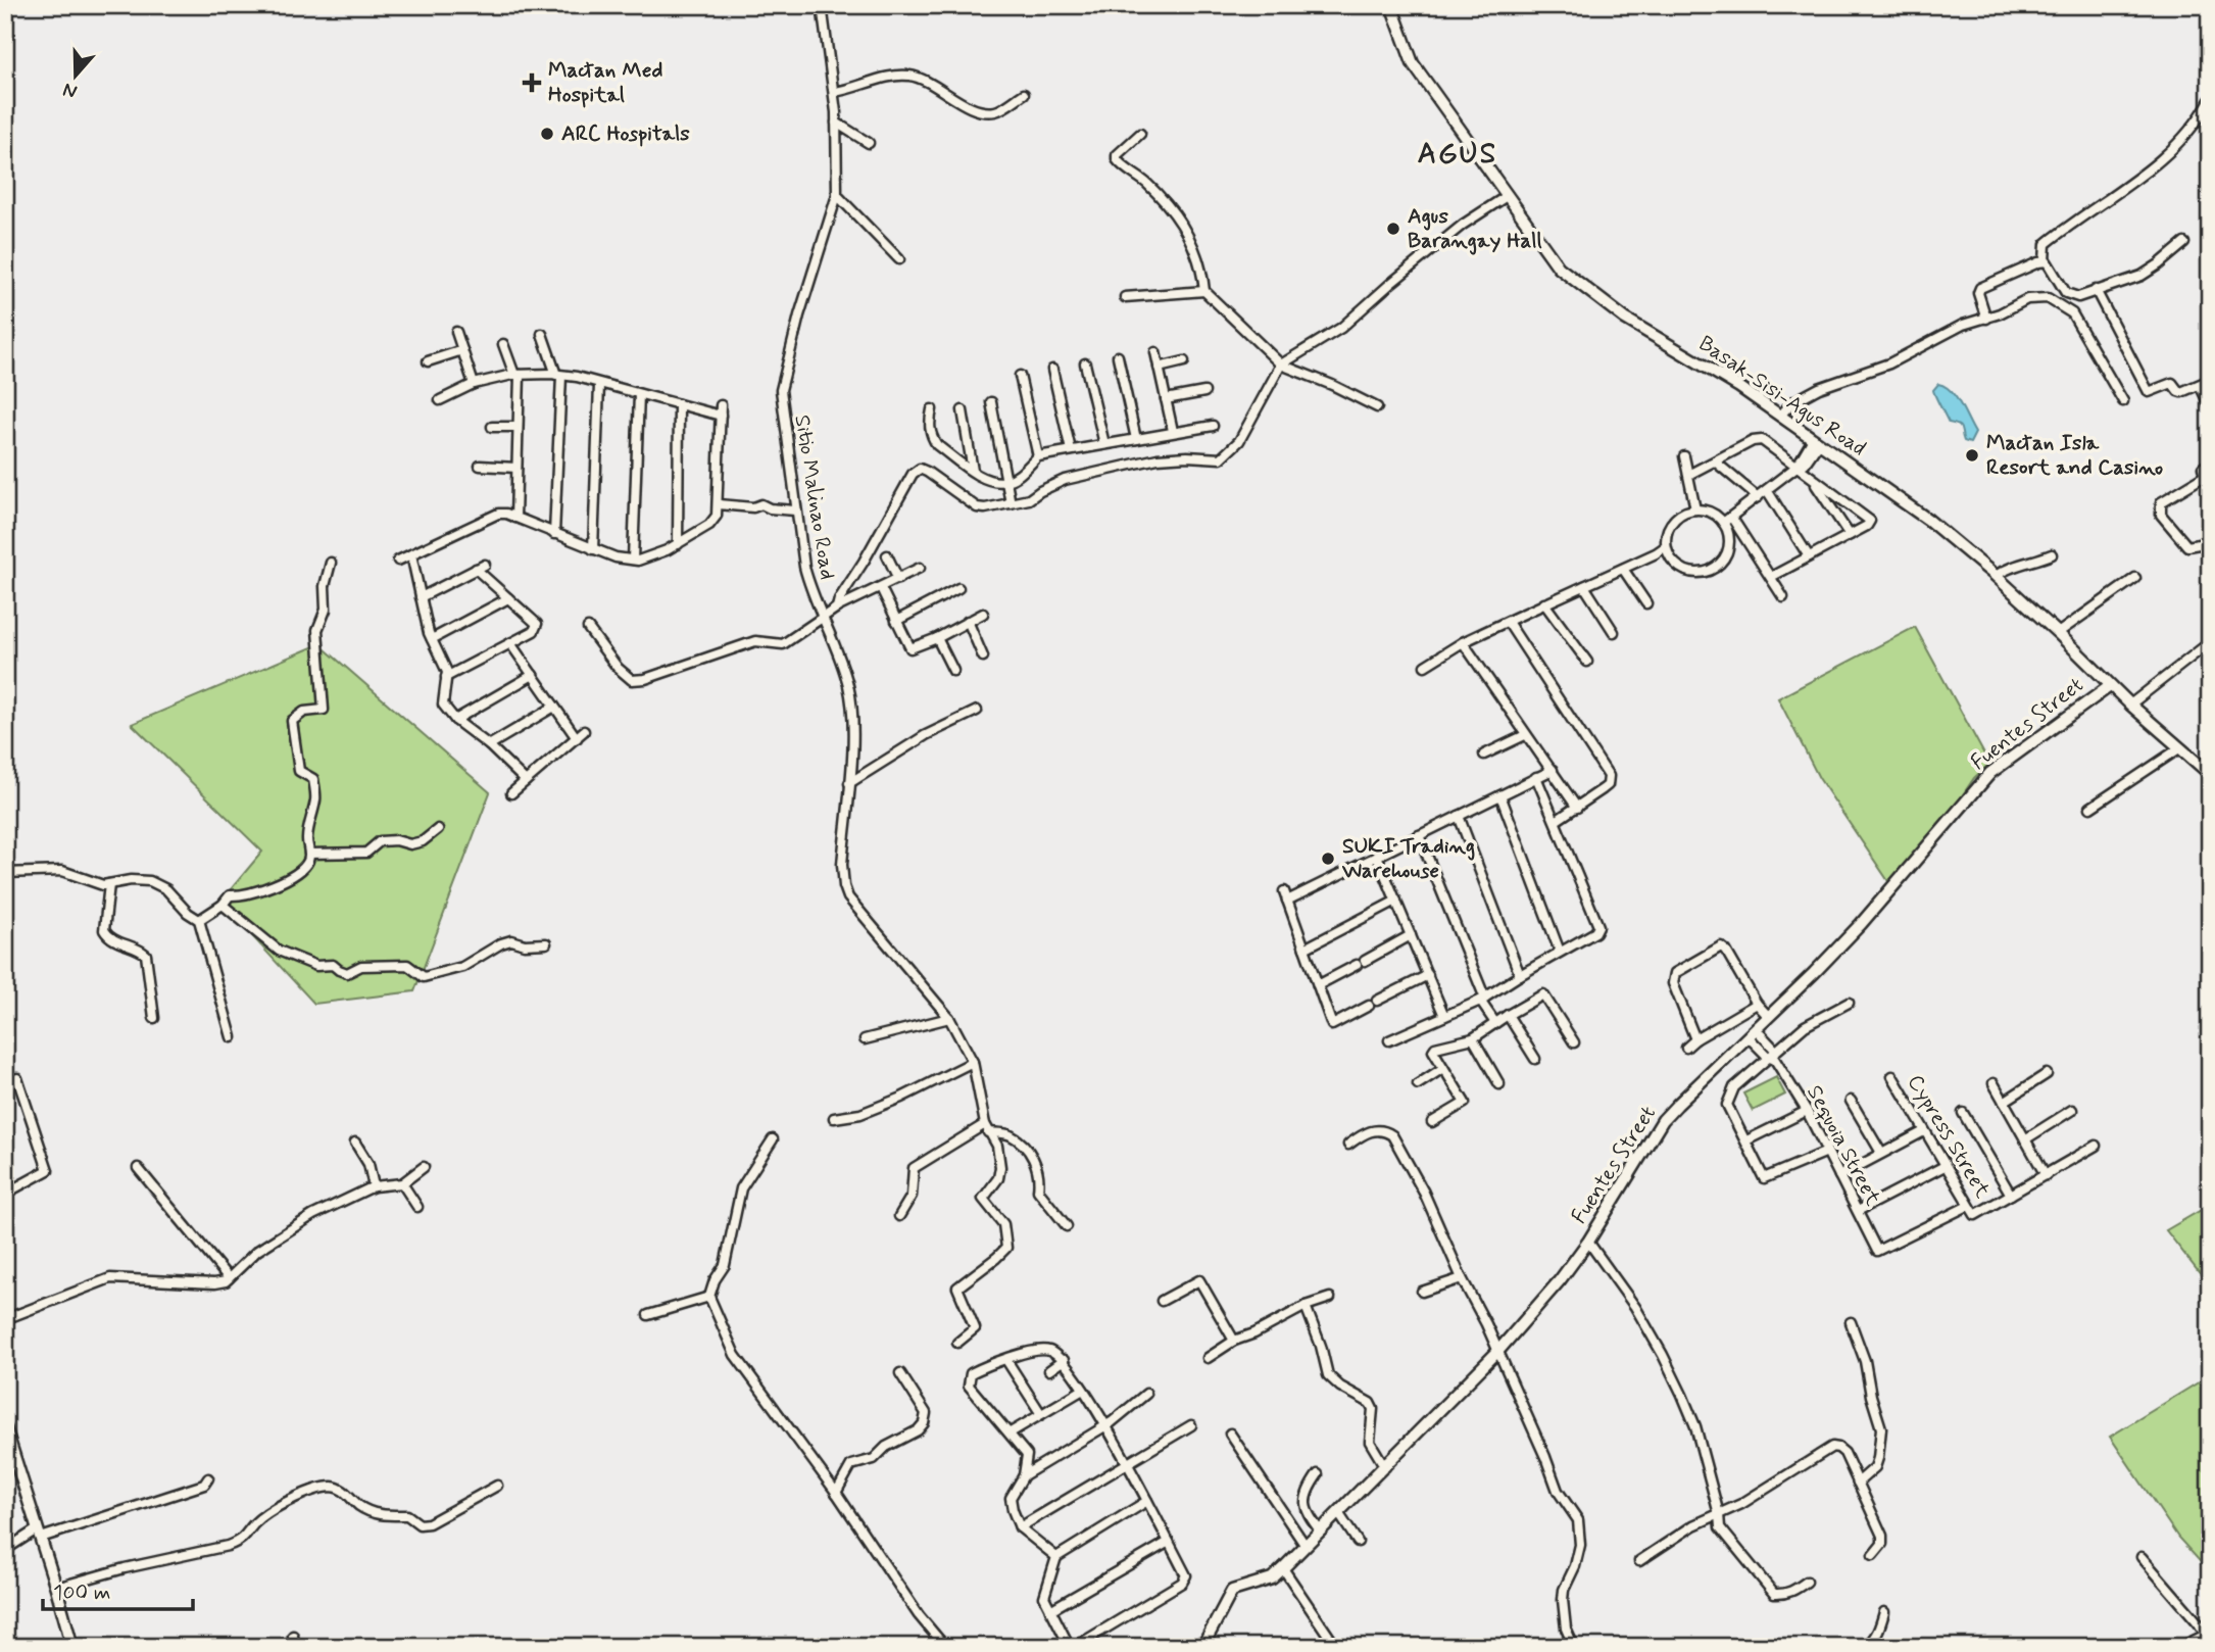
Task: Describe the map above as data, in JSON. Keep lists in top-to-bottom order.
{
  "streets": {
    "street": [
      "Basak-Sisi-Agus Road",
      "Sitio Malinao Road",
      "Fuentes Street",
      "Cypress Street",
      "Sequoia Street"
    ]
  },
  "crossings": [
    ["Basak-Sisi-Agus Road", "Fuentes Street"],
    ["Fuentes Street", "Sequoia Street"],
    ["Cypress Street", "Sequoia Street"]
  ],
  "districts": ["AGUS"],
  "places": {
    "health": ["Mactan Med Hospital"],
    "other": [
      "ARC Hospitals",
      "Agus Barangay Hall",
      "Mactan Isla Resort and Casino",
      "SUKI Trading Warehouse"
    ]
  },
  "scale_bar": "100 m",
  "north": "bottom"
}
